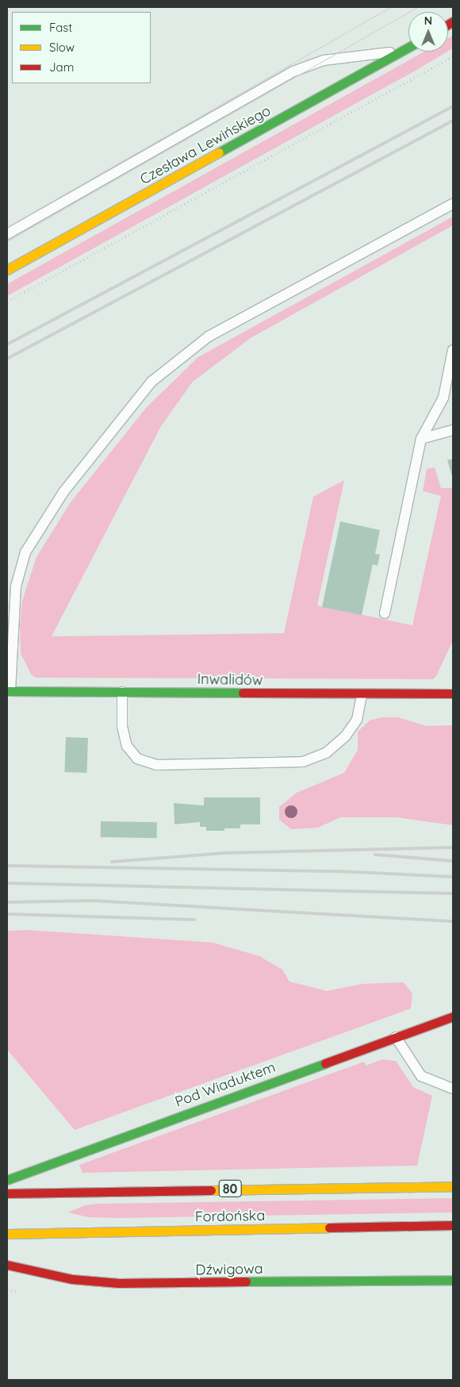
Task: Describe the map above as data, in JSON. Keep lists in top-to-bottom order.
{
  "streets": {
    "street": [
      "Czesława Lewińskiego",
      "Inwalidów",
      "Pod Wiaduktem",
      "80",
      "Fordońska",
      "Dźwigowa"
    ]
  },
  "legend": ["Fast", "Slow", "Jam"],
  "north": "top"
}
